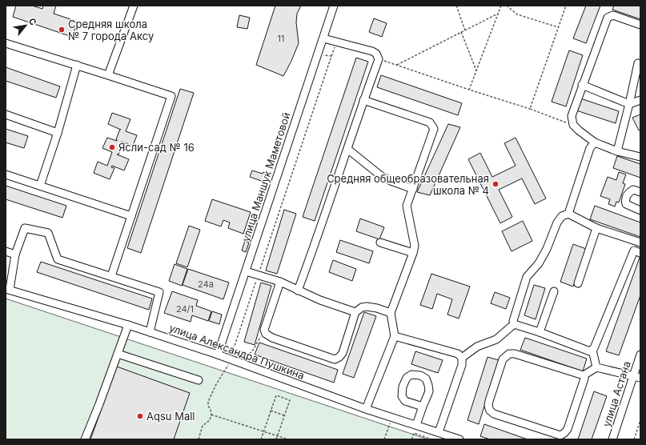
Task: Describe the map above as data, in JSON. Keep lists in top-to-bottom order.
{
  "streets": {
    "street": ["улица Маншук Маметовой", "улица Александра Пушкина", "улица Астана"]
  },
  "crossings": [
    ["улица Маншук Маметовой", "улица Александра Пушкина"]
  ],
  "places": [
    "Средняя школа № 7 города Аксу",
    "Ясли-сад № 16",
    "Средняя общеобразовательная школа № 4",
    "Аqsu Mall"
  ],
  "house_numbers": ["11", "24а", "24/1"],
  "north": "top right"
}
